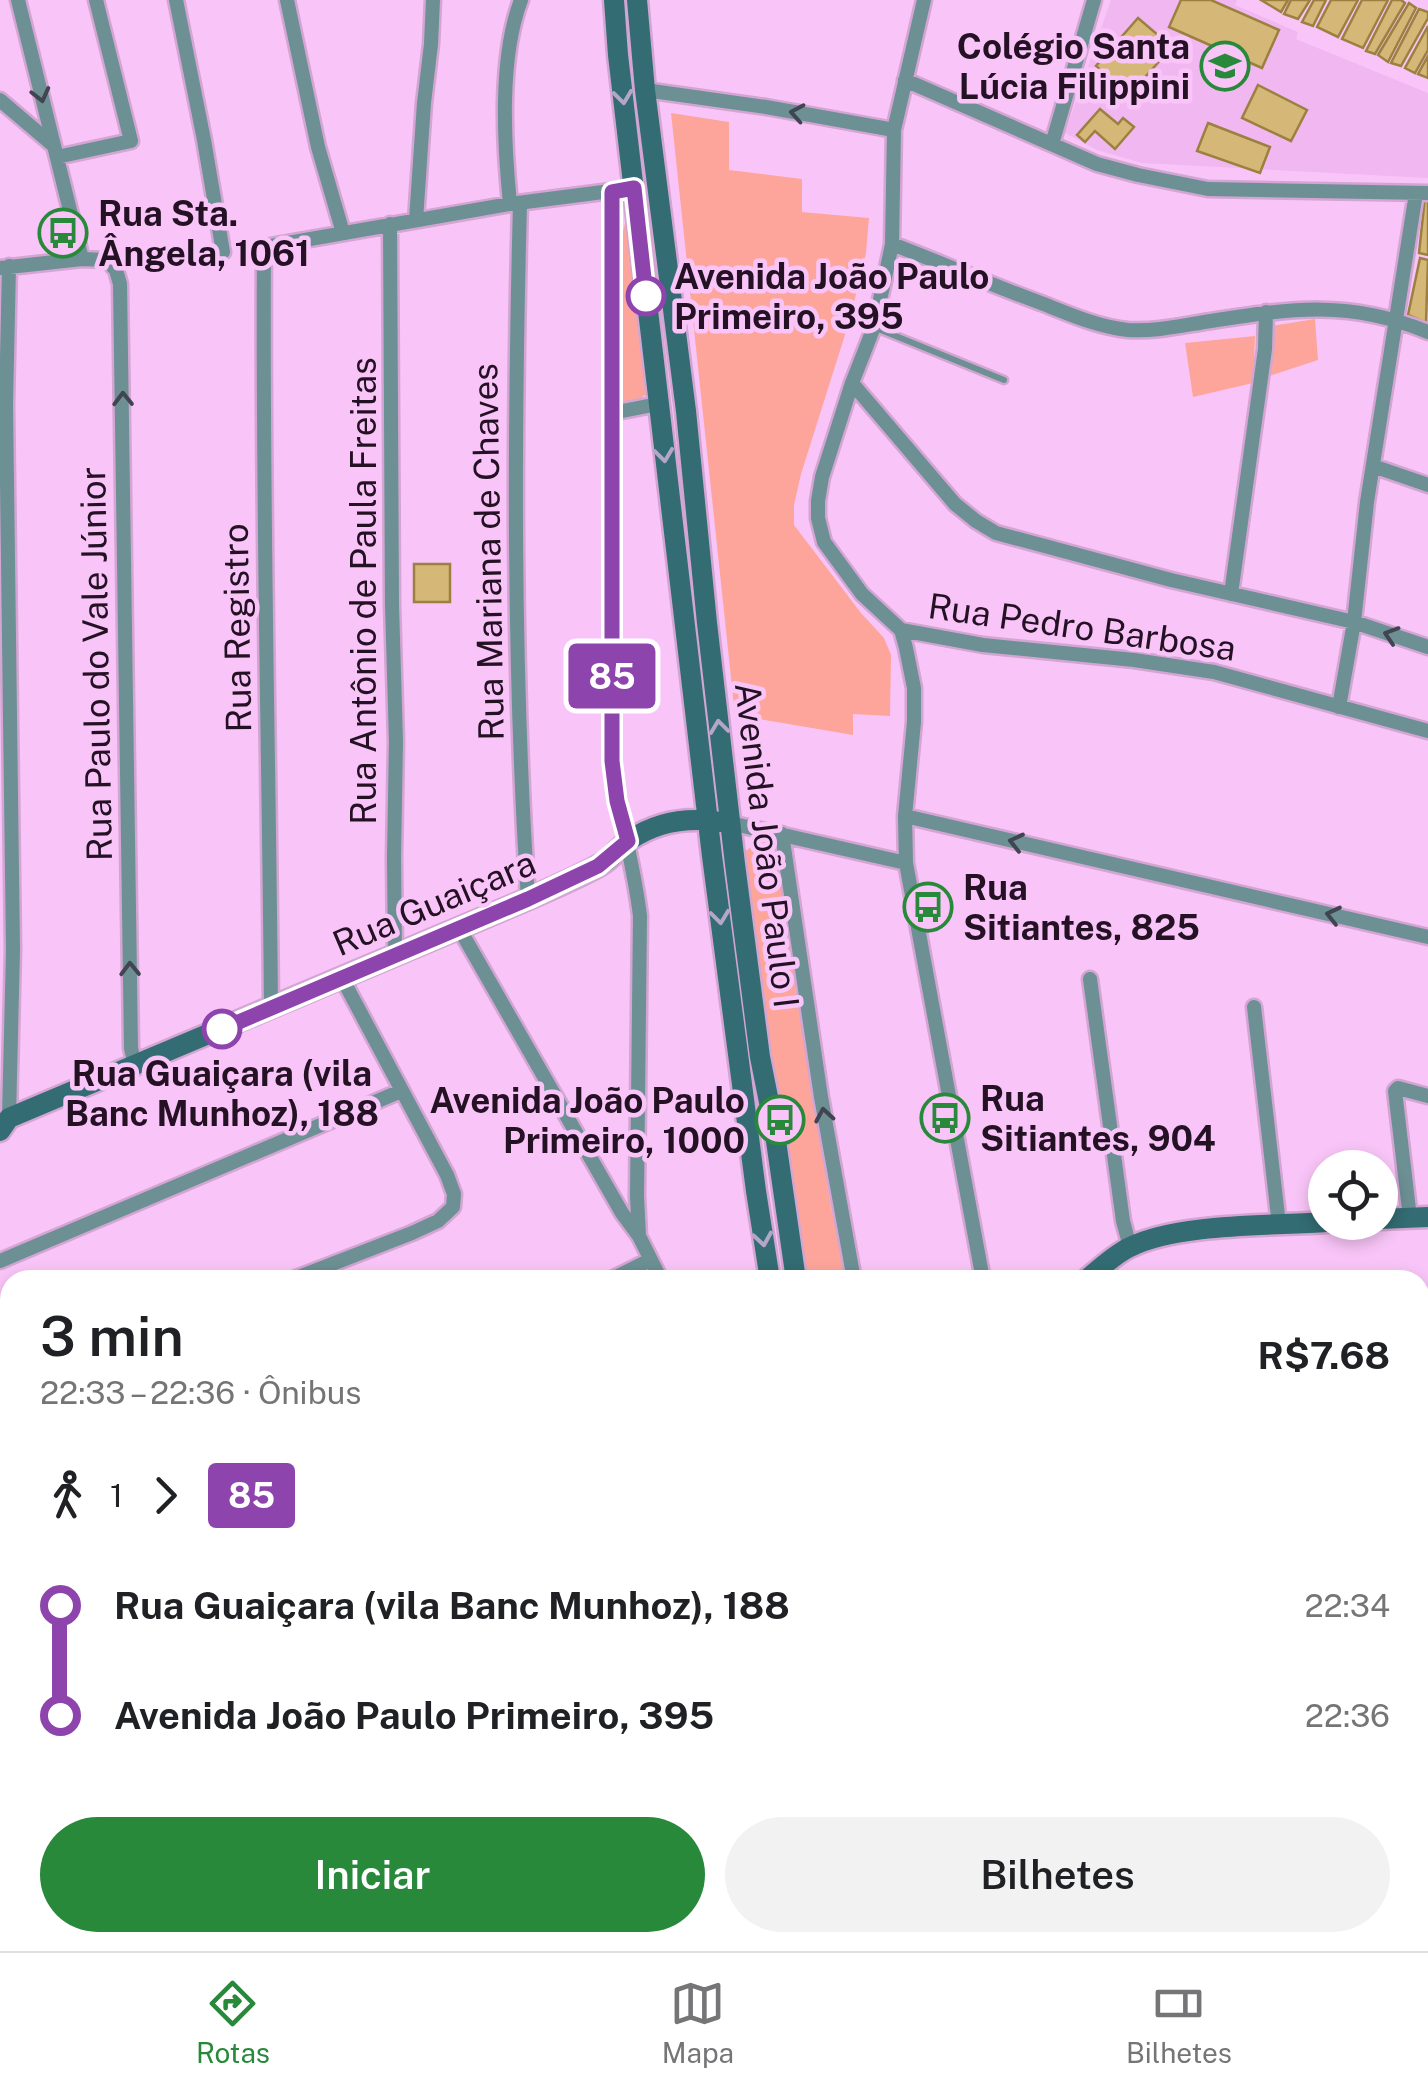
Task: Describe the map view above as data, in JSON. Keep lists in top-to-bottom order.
{
  "streets": {
    "main road": ["Avenida João Paulo I", "Rua Guaiçara"],
    "street": [
      "Rua Mariana de Chaves",
      "Rua Antônio de Paula Freitas",
      "Rua Pedro Barbosa",
      "Rua Registro",
      "Rua Paulo do Vale Júnior"
    ]
  },
  "crossings": [
    ["Rua Mariana de Chaves", "Rua Guaiçara"],
    ["Rua Antônio de Paula Freitas", "Rua Guaiçara"],
    ["Rua Registro", "Rua Guaiçara"],
    ["Rua Paulo do Vale Júnior", "Rua Guaiçara"],
    ["Avenida João Paulo I", "Rua Guaiçara"]
  ],
  "places": {
    "school or university": ["Colégio Santa Lúcia Filippini"],
    "bus stop": [
      "Rua Sta. Ângela, 1061",
      "Rua Sitiantes, 825",
      "Rua Sitiantes, 904",
      "Avenida João Paulo Primeiro, 1000"
    ],
    "other": ["Avenida João Paulo Primeiro, 395", "Rua Guaiçara (vila Banc Munhoz), 188"]
  },
  "lines": ["bus line 85"],
  "page": {
    "on_map": "85",
    "heading": ["3 min", "22:33 – 22:36 · Ônibus", "R$7.68"],
    "legs": ["1", "85"],
    "list": [
      {
        "name": "Rua Guaiçara (vila Banc Munhoz), 188",
        "value": "22:34"
      },
      {
        "name": "Avenida João Paulo Primeiro, 395",
        "value": "22:36"
      }
    ],
    "buttons": ["Iniciar", "Bilhetes"],
    "tabs": ["Rotas", "Mapa", "Bilhetes"]
  }
}
